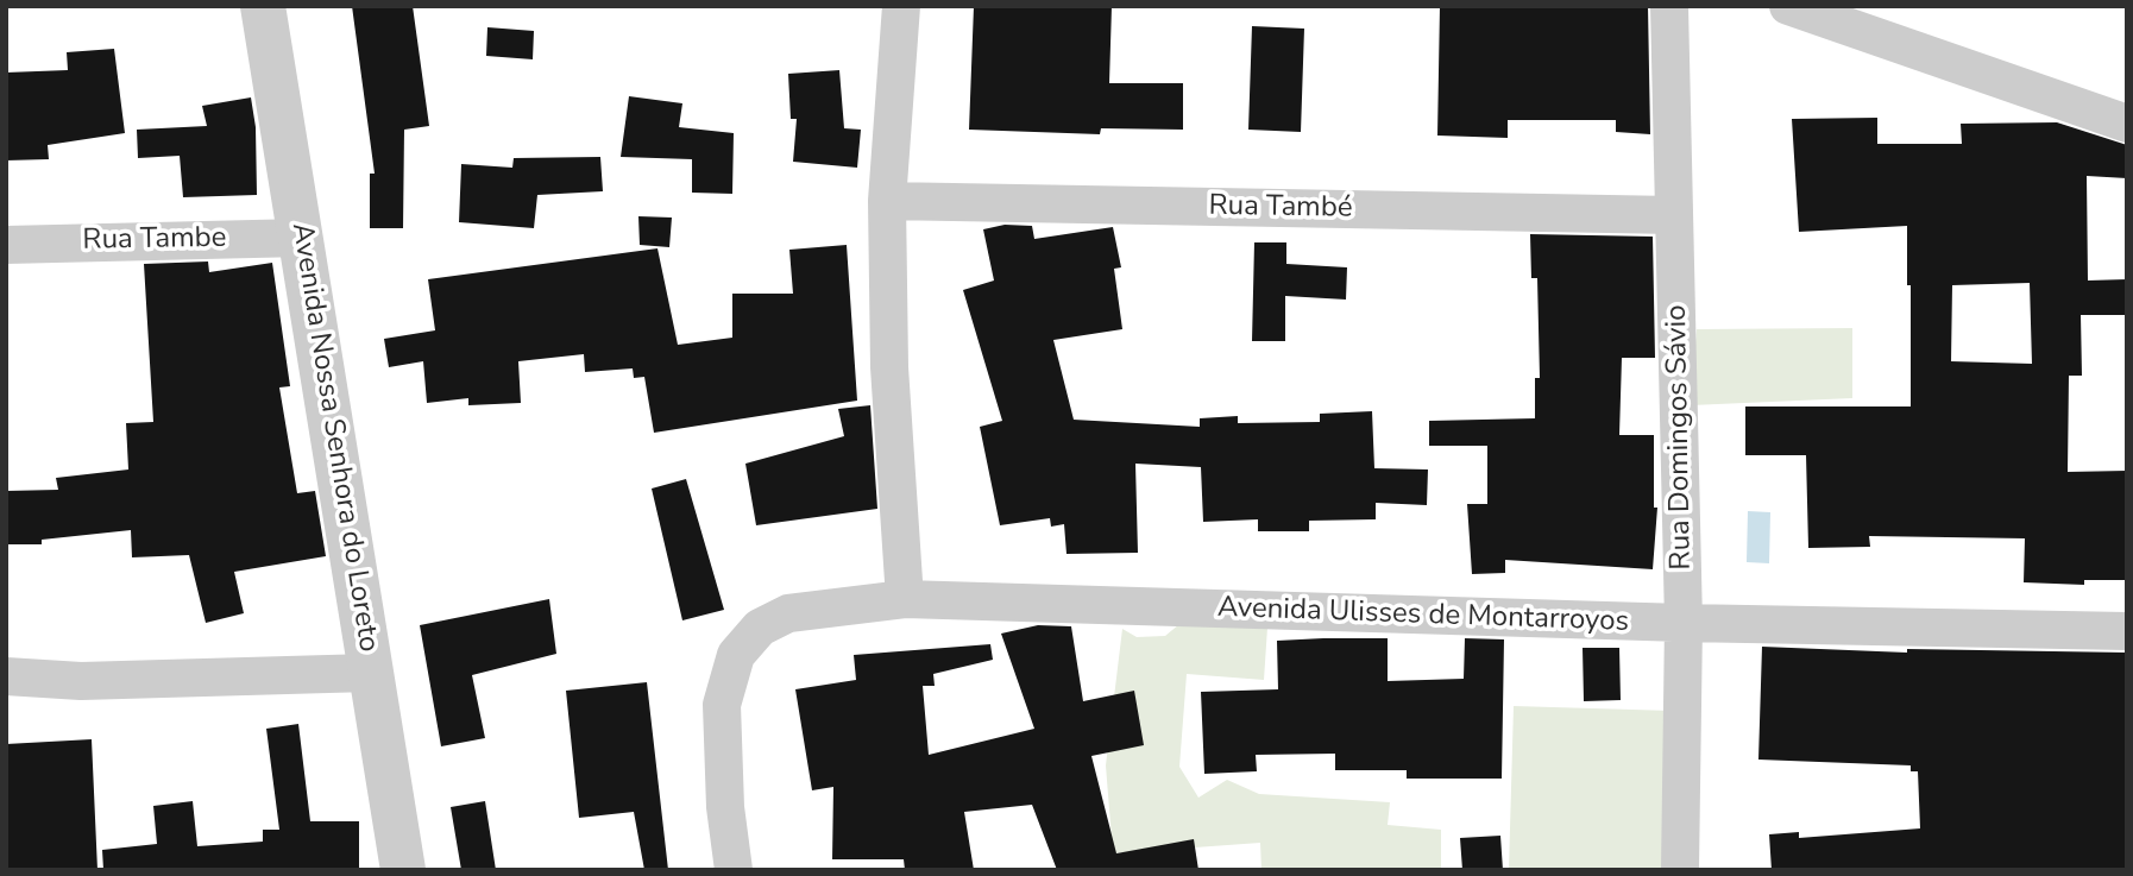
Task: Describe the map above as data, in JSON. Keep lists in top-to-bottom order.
{
  "streets": {
    "street": [
      "Rua També",
      "Rua Tambe",
      "Avenida Nossa Senhora do Loreto",
      "Rua Domingos Sávio",
      "Avenida Ulisses de Montarroyos"
    ]
  },
  "crossings": [
    ["Rua També", "Rua Domingos Sávio"],
    ["Rua Tambe", "Avenida Nossa Senhora do Loreto"],
    ["Rua Domingos Sávio", "Avenida Ulisses de Montarroyos"]
  ]
}
